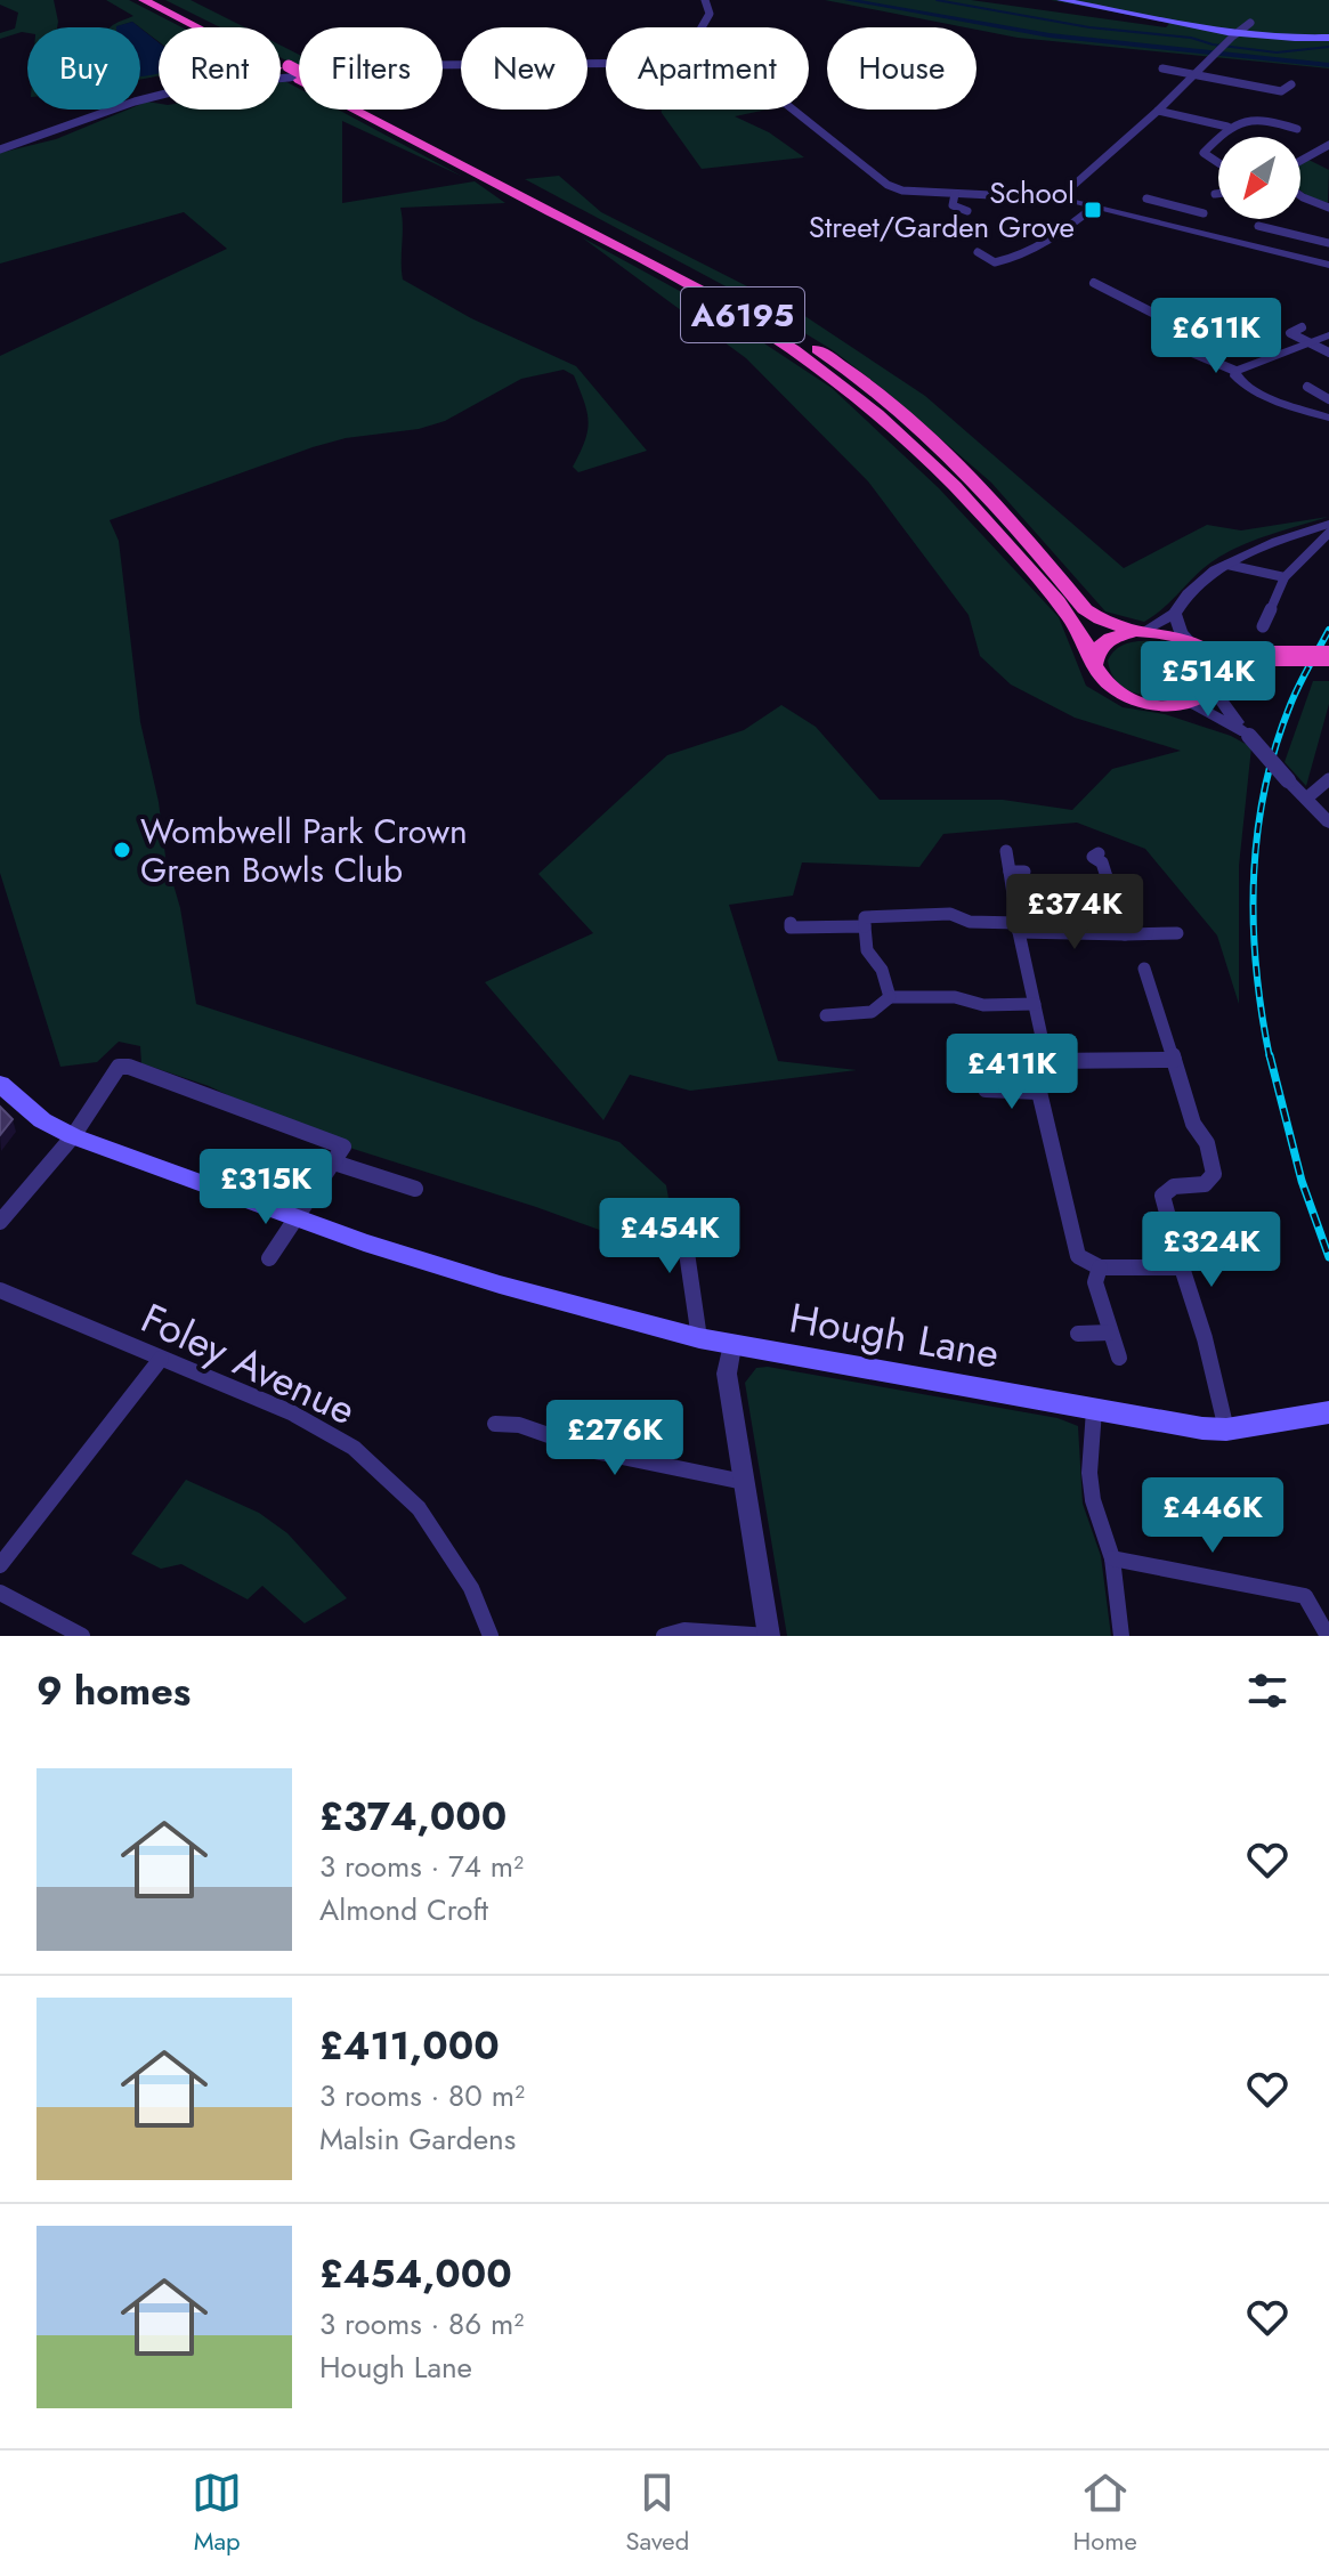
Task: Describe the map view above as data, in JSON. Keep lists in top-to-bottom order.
{
  "streets": {
    "highway": ["A6195"],
    "main road": ["Hough Lane"],
    "street": ["Foley Avenue"]
  },
  "places": {
    "transit": ["School Street/Garden Grove"],
    "other": ["Wombwell Park Crown Green Bowls Club"]
  },
  "north": "bottom left",
  "page": {
    "chip": [
      "Buy",
      "Rent",
      "Filters",
      "New",
      "Apartment",
      "House"
    ],
    "price": [
      "£611K",
      "£514K",
      "£374K",
      "£411K",
      "£315K",
      "£454K",
      "£324K",
      "£276K",
      "£446K"
    ],
    "heading": "9 homes",
    "list": [
      {
        "name": "£374,000",
        "note": "3 rooms · 74 m² · Almond Croft"
      },
      {
        "name": "£411,000",
        "note": "3 rooms · 80 m² · Malsin Gardens"
      },
      {
        "name": "£454,000",
        "note": "3 rooms · 86 m² · Hough Lane"
      }
    ],
    "tabs": ["Map", "Saved", "Home"]
  }
}
